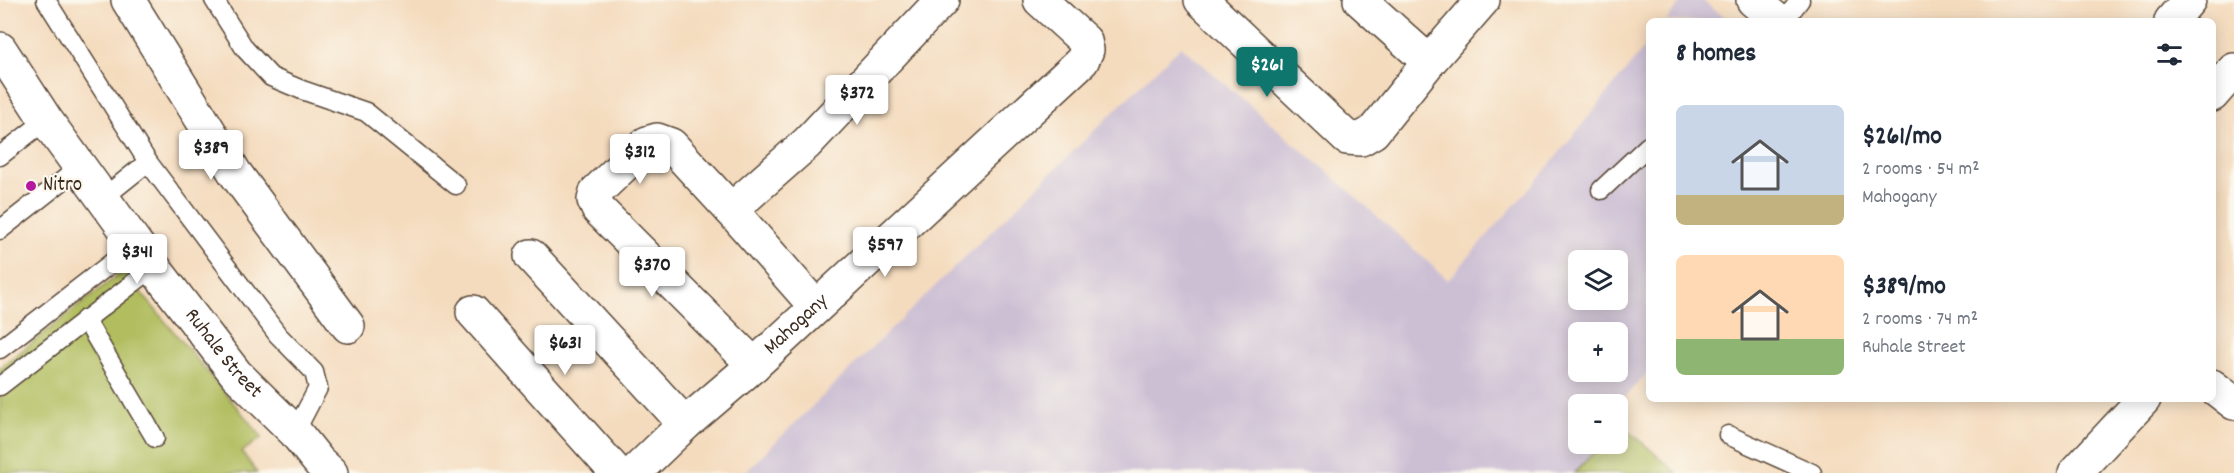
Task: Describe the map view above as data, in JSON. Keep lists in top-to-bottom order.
{
  "streets": {
    "street": ["Mahogany", "Ruhale Street"]
  },
  "places": ["Nitro"],
  "page": {
    "heading": "8 homes",
    "price": [
      "$261",
      "$372",
      "$389",
      "$312",
      "$597",
      "$341",
      "$370",
      "$631"
    ],
    "list": [
      {
        "name": "$261/mo",
        "note": "2 rooms · 54 m² · Mahogany"
      },
      {
        "name": "$389/mo",
        "note": "2 rooms · 74 m² · Ruhale Street"
      }
    ],
    "map_buttons": ["+", "−"]
  }
}
